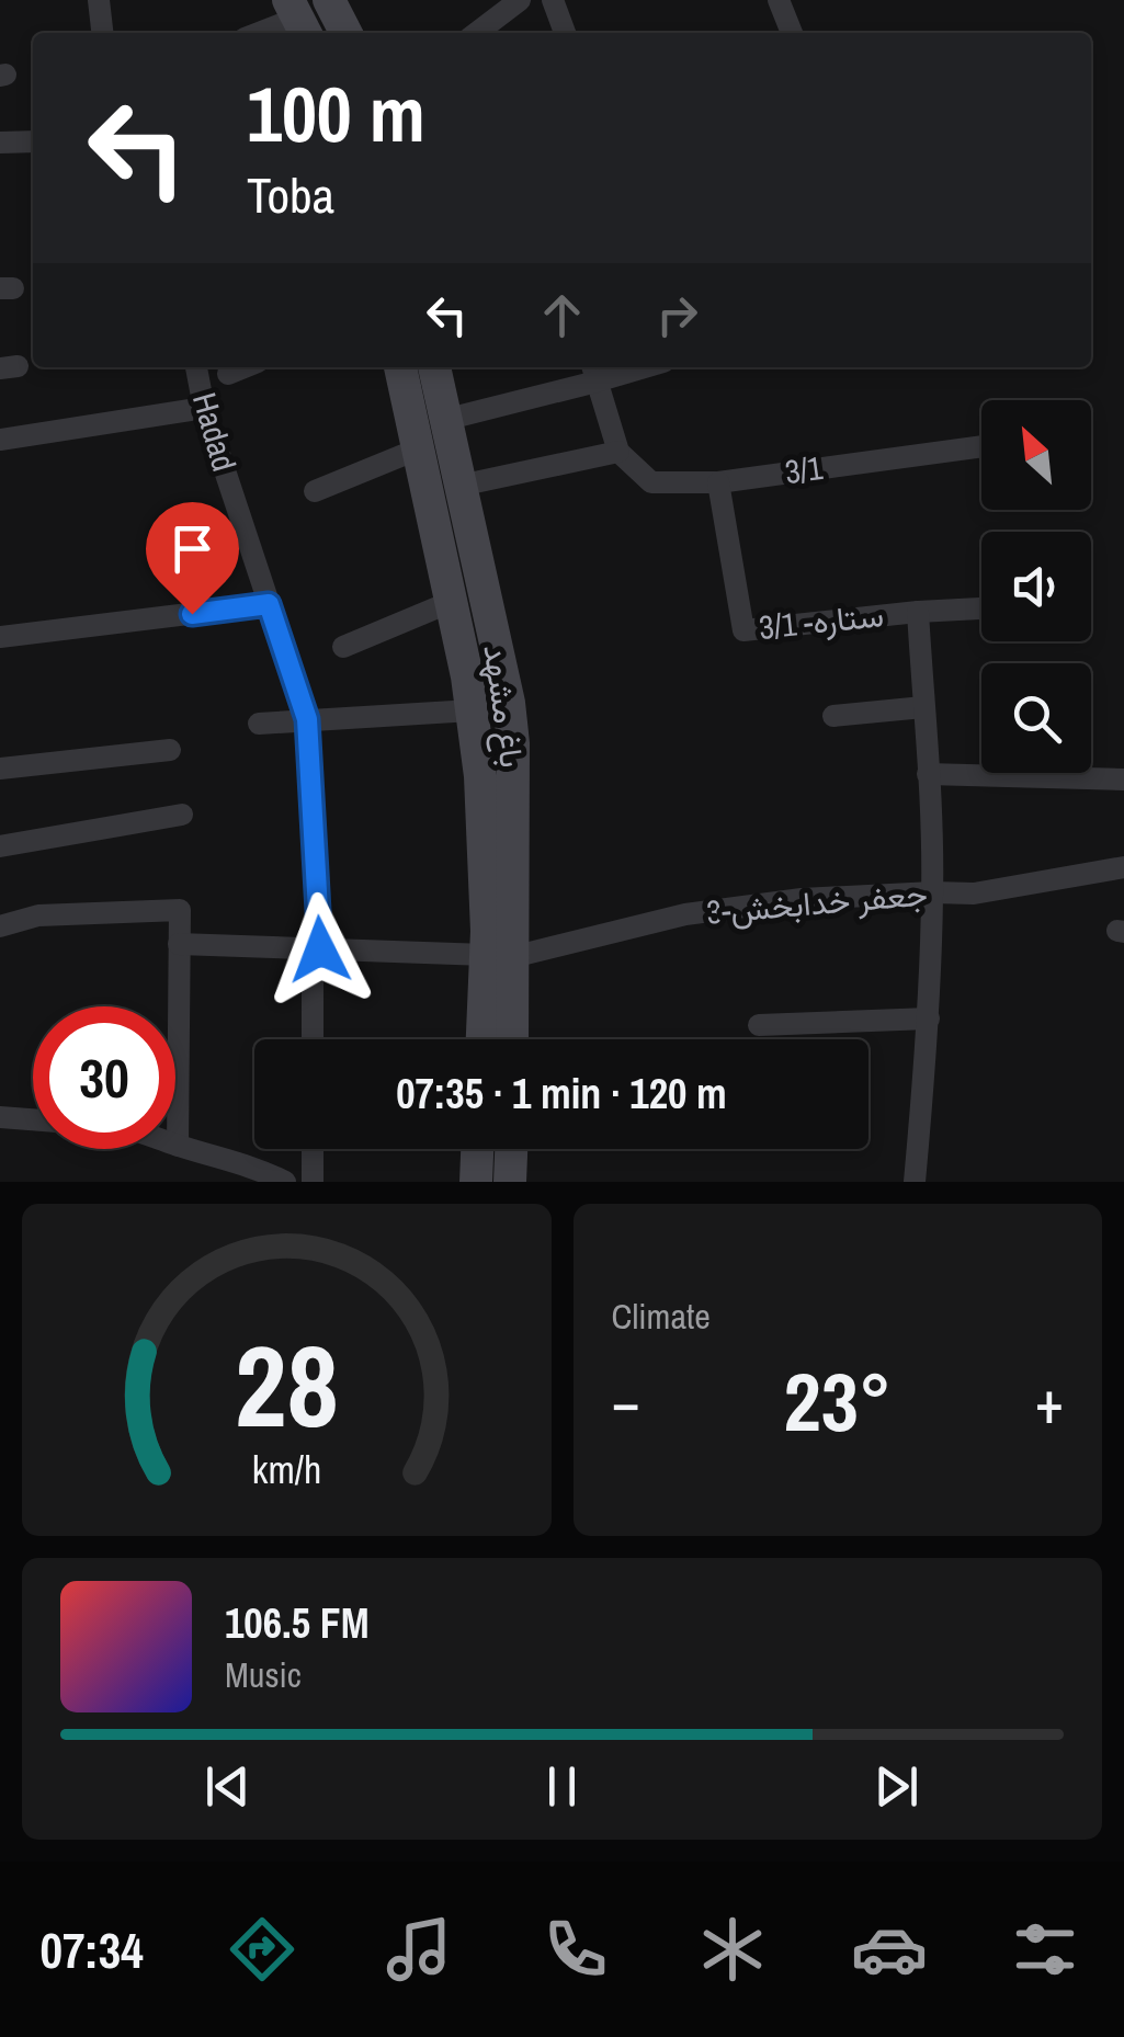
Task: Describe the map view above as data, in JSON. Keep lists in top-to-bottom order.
{
  "streets": {
    "main road": ["باغ مشهد"],
    "street": [
      "Hadad",
      "3/1",
      "ستاره- 3/1",
      "جعفر خدابخش-3"
    ]
  },
  "crossings": [
    ["Hadad", "جعفر خدابخش-3"],
    ["3/1", "ستاره- 3/1"],
    ["باغ مشهد", "جعفر خدابخش-3"]
  ],
  "north": "top left",
  "page": {
    "turn": ["100 m", "Toba"],
    "limit": "30",
    "trip": "07:35 · 1 min · 120 m",
    "tile": "Climate",
    "heat": ["−", "23°", "+"],
    "song": ["106.5 FM", "Music"],
    "tabs": "07:34",
    "gauge": ["28", "km/h"]
  }
}
